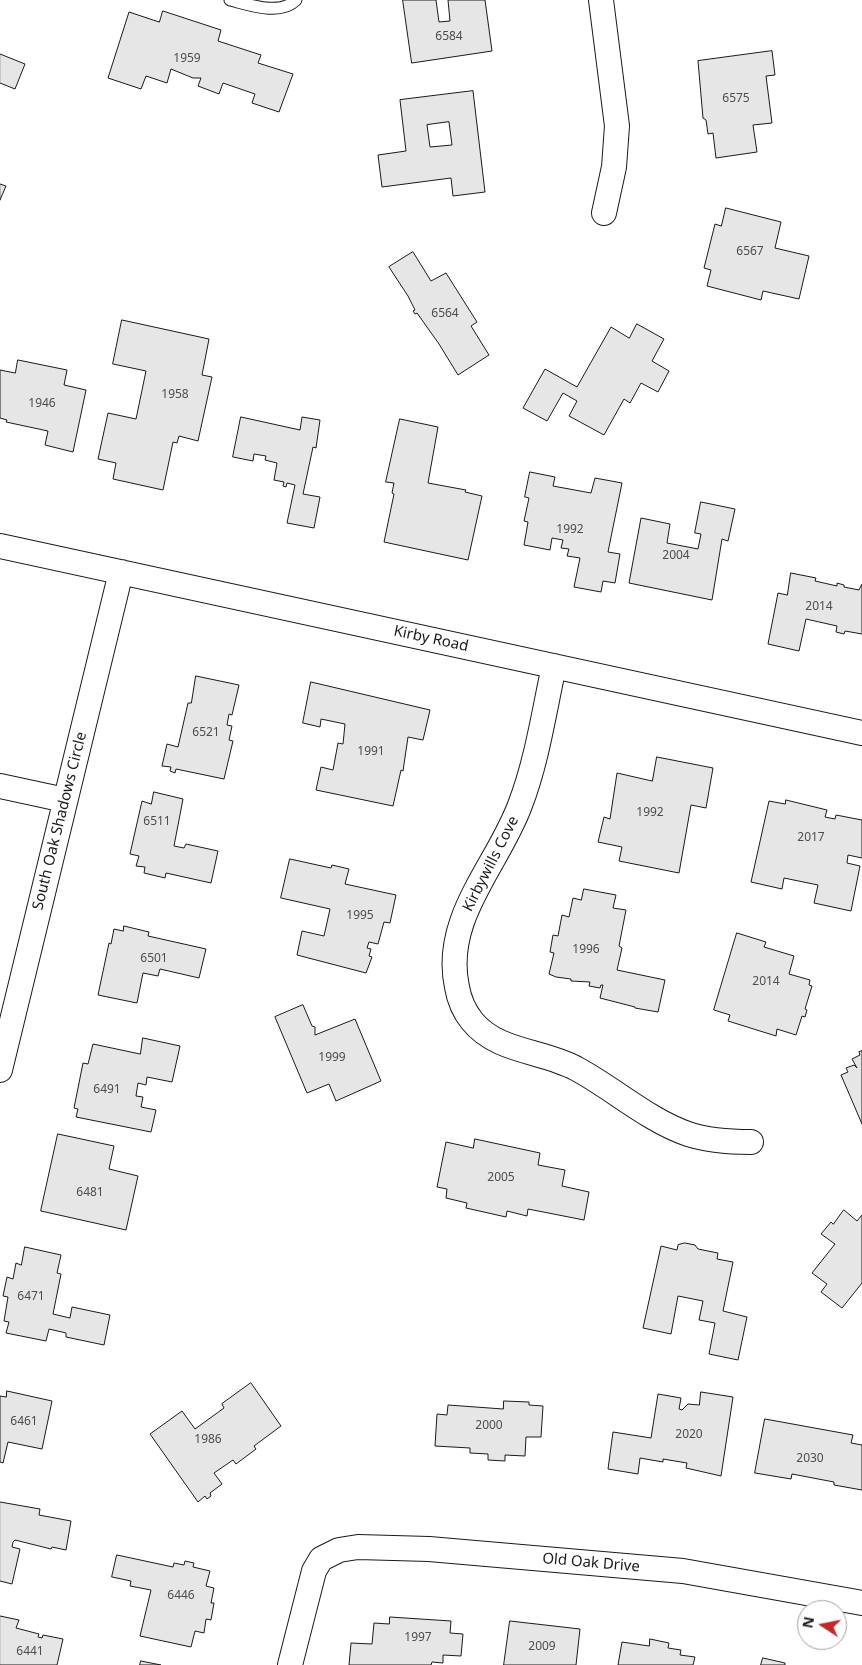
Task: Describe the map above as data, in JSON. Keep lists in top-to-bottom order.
{
  "streets": {
    "street": [
      "Kirby Road",
      "South Oak Shadows Circle",
      "Kirbywills Cove",
      "Old Oak Drive"
    ]
  },
  "crossings": [
    ["Kirby Road", "South Oak Shadows Circle"],
    ["Kirby Road", "Kirbywills Cove"]
  ],
  "house_numbers": [
    "6584",
    "1959",
    "6575",
    "6567",
    "6564",
    "1958",
    "1946",
    "1992",
    "2004",
    "2014",
    "6521",
    "1991",
    "1992",
    "6511",
    "2017",
    "1995",
    "1996",
    "6501",
    "2014",
    "1999",
    "6491",
    "2005",
    "6481",
    "6471",
    "6461",
    "2000",
    "2020",
    "1986",
    "2030",
    "6446",
    "1997",
    "2009",
    "6441"
  ],
  "north": "left"
}
